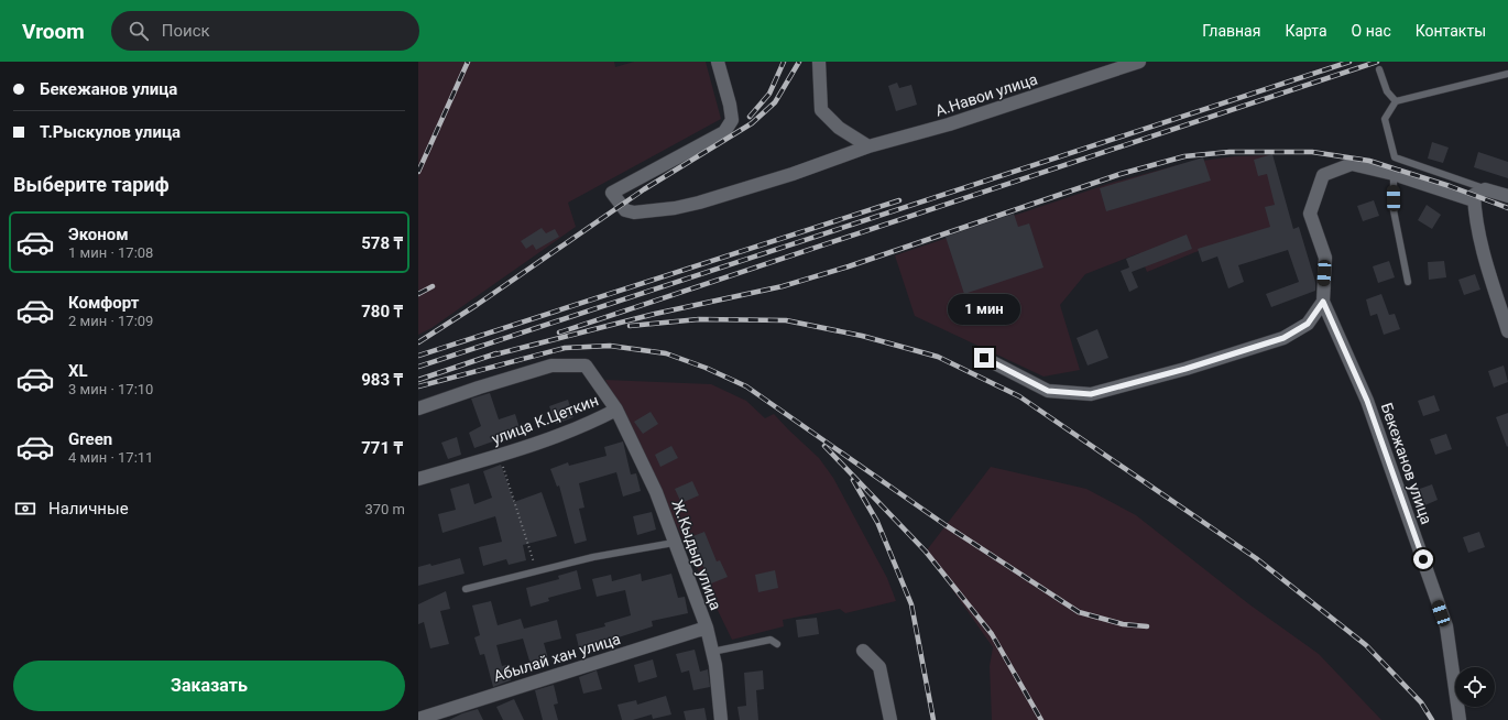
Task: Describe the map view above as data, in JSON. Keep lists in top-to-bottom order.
{
  "streets": {
    "street": [
      "А.Навои улица",
      "улица К.Цеткин",
      "Бекежанов улица",
      "Ж.Кыдыр улица",
      "Абылай хан улица"
    ]
  },
  "crossings": [
    ["улица К.Цеткин", "Ж.Кыдыр улица"],
    ["Ж.Кыдыр улица", "Абылай хан улица"]
  ],
  "page": {
    "header": "Vroom",
    "search": "Поиск",
    "nav": [
      "Главная",
      "Карта",
      "О нас",
      "Контакты"
    ],
    "banner": ["Бекежанов улица", "Т.Рыскулов улица"],
    "heading": "Выберите тариф",
    "list": [
      {
        "name": "Эконом",
        "note": "1 мин · 17:08",
        "value": "578 ₸"
      },
      {
        "name": "Комфорт",
        "note": "2 мин · 17:09",
        "value": "780 ₸"
      },
      {
        "name": "XL",
        "note": "3 мин · 17:10",
        "value": "983 ₸"
      },
      {
        "name": "Green",
        "note": "4 мин · 17:11",
        "value": "771 ₸"
      }
    ],
    "bubble": "1 мин",
    "pay": ["Наличные", "370 m"],
    "buttons": "Заказать"
  }
}
